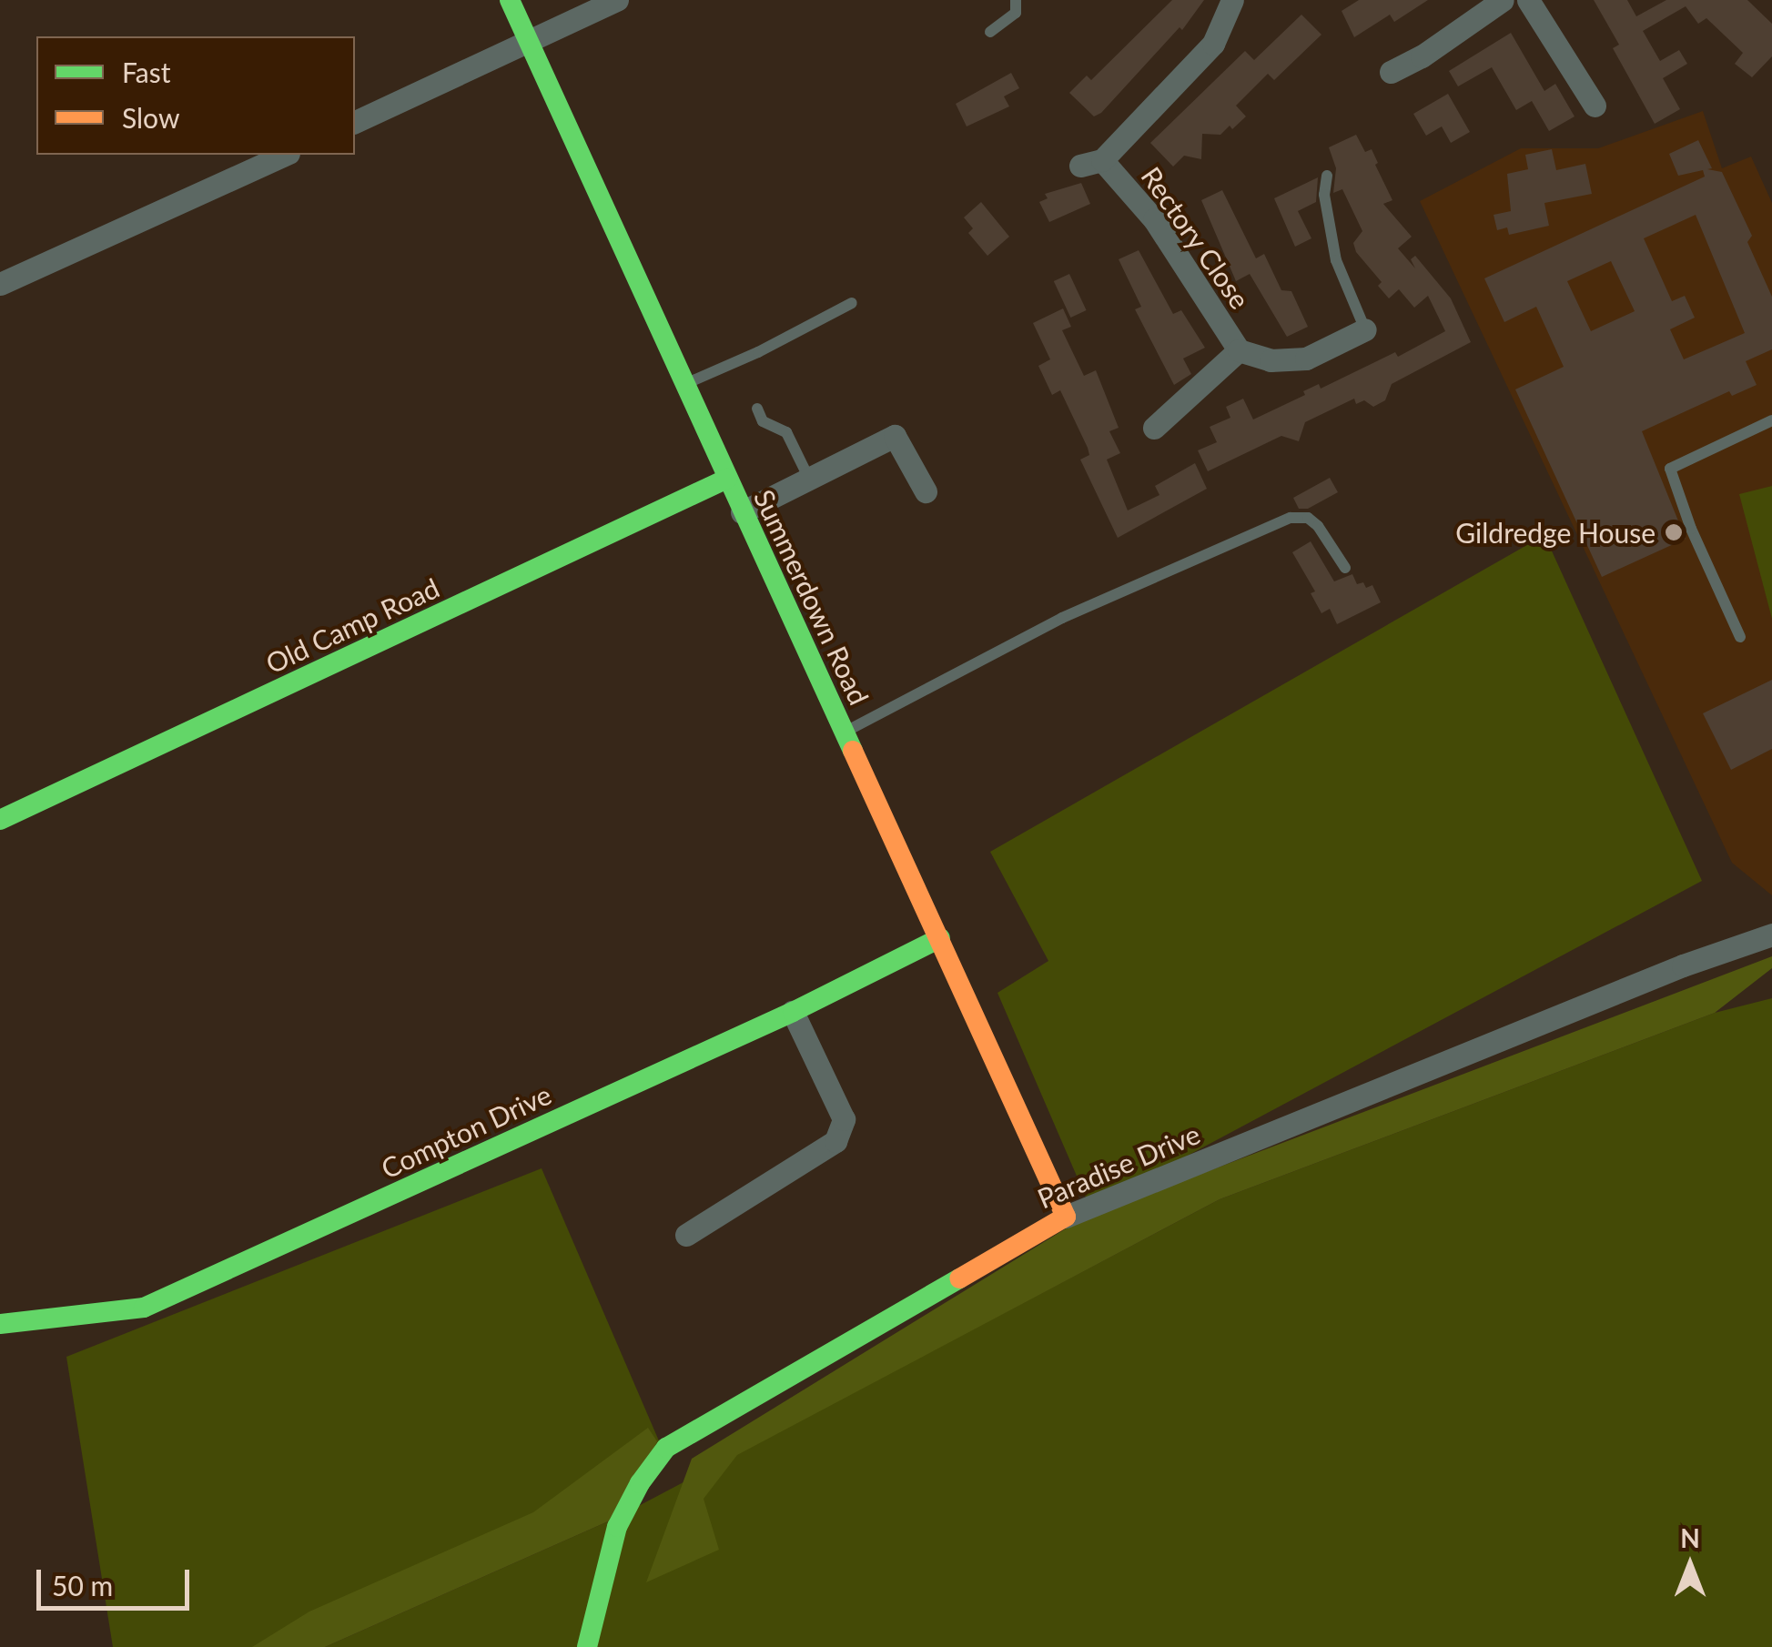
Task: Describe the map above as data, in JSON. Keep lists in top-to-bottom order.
{
  "streets": {
    "street": [
      "Rectory Close",
      "Summerdown Road",
      "Old Camp Road",
      "Compton Drive",
      "Paradise Drive"
    ]
  },
  "crossings": [
    ["Summerdown Road", "Old Camp Road"],
    ["Summerdown Road", "Compton Drive"],
    ["Summerdown Road", "Paradise Drive"]
  ],
  "places": ["Gildredge House"],
  "legend": ["Fast", "Slow"],
  "scale_bar": "50 m",
  "north": "top"
}
